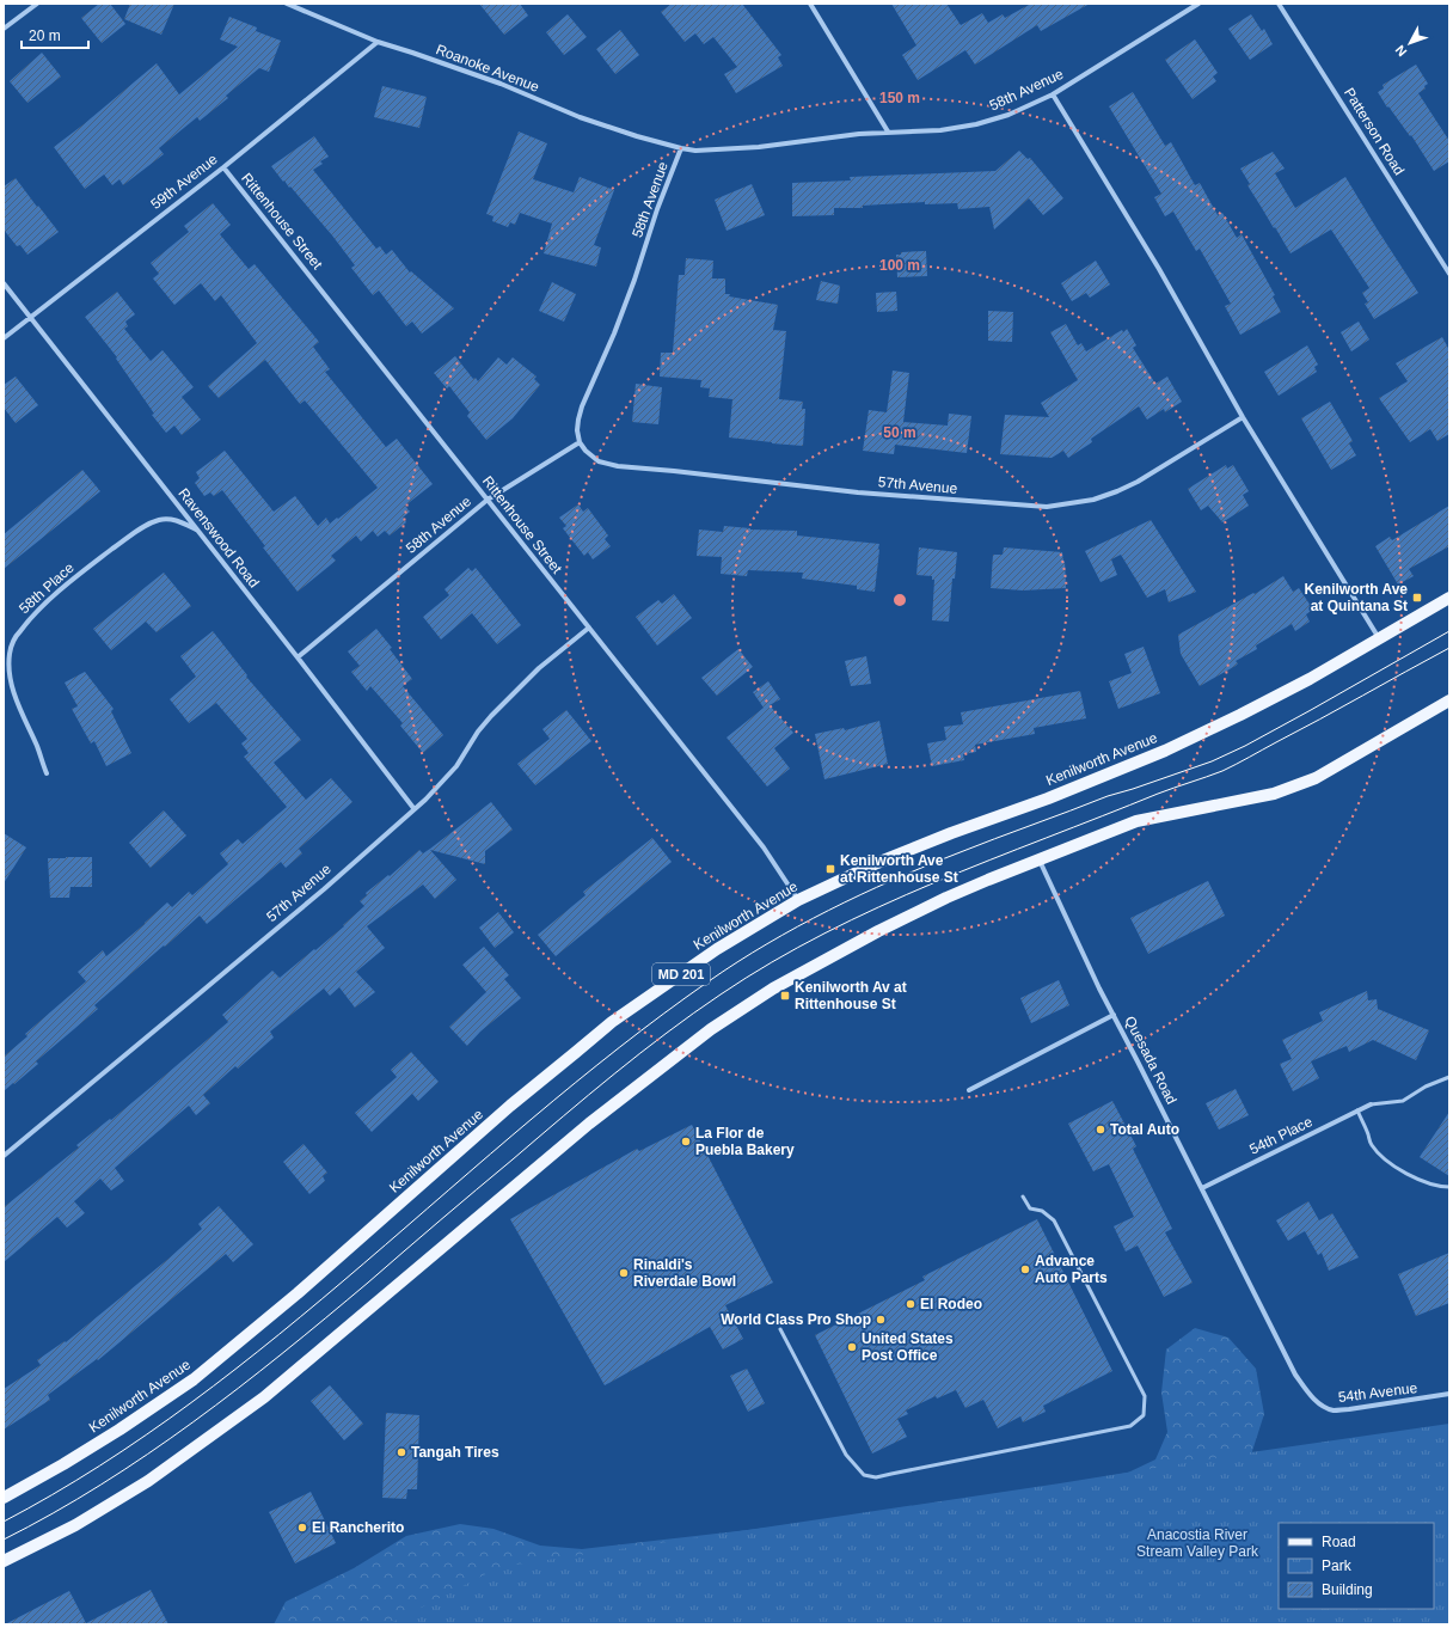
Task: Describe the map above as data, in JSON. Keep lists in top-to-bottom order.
{
  "streets": {
    "main road": ["Kenilworth Avenue", "MD 201"],
    "street": [
      "Roanoke Avenue",
      "58th Avenue",
      "Patterson Road",
      "59th Avenue",
      "Rittenhouse Street",
      "57th Avenue",
      "Ravenswood Road",
      "58th Place",
      "Quesada Road",
      "54th Place",
      "54th Avenue"
    ]
  },
  "crossings": [
    ["Roanoke Avenue", "58th Avenue"],
    ["Roanoke Avenue", "59th Avenue"],
    ["58th Avenue", "Rittenhouse Street"],
    ["58th Avenue", "57th Avenue"],
    ["58th Avenue", "Ravenswood Road"],
    ["59th Avenue", "Rittenhouse Street"],
    ["59th Avenue", "Ravenswood Road"],
    ["Rittenhouse Street", "57th Avenue"],
    ["Rittenhouse Street", "Kenilworth Avenue"],
    ["57th Avenue", "Ravenswood Road"],
    ["Ravenswood Road", "58th Place"],
    ["Quesada Road", "54th Place"],
    ["Quesada Road", "54th Avenue"]
  ],
  "parks": ["Anacostia River Stream Valley Park"],
  "places": {
    "transit": ["Kenilworth Ave at Quintana St", "Kenilworth Ave at Rittenhouse St", "Kenilworth Av at Rittenhouse St"],
    "other": [
      "Total Auto",
      "La Flor de Puebla Bakery",
      "Advance Auto Parts",
      "Rinaldi's Riverdale Bowl",
      "El Rodeo",
      "World Class Pro Shop",
      "United States Post Office",
      "Tangah Tires",
      "El Rancherito"
    ]
  },
  "legend": ["Road", "Park", "Building"],
  "scale_bar": "20 m",
  "north": "bottom left",
  "rings": ["150 m", "100 m", "50 m"]
}
